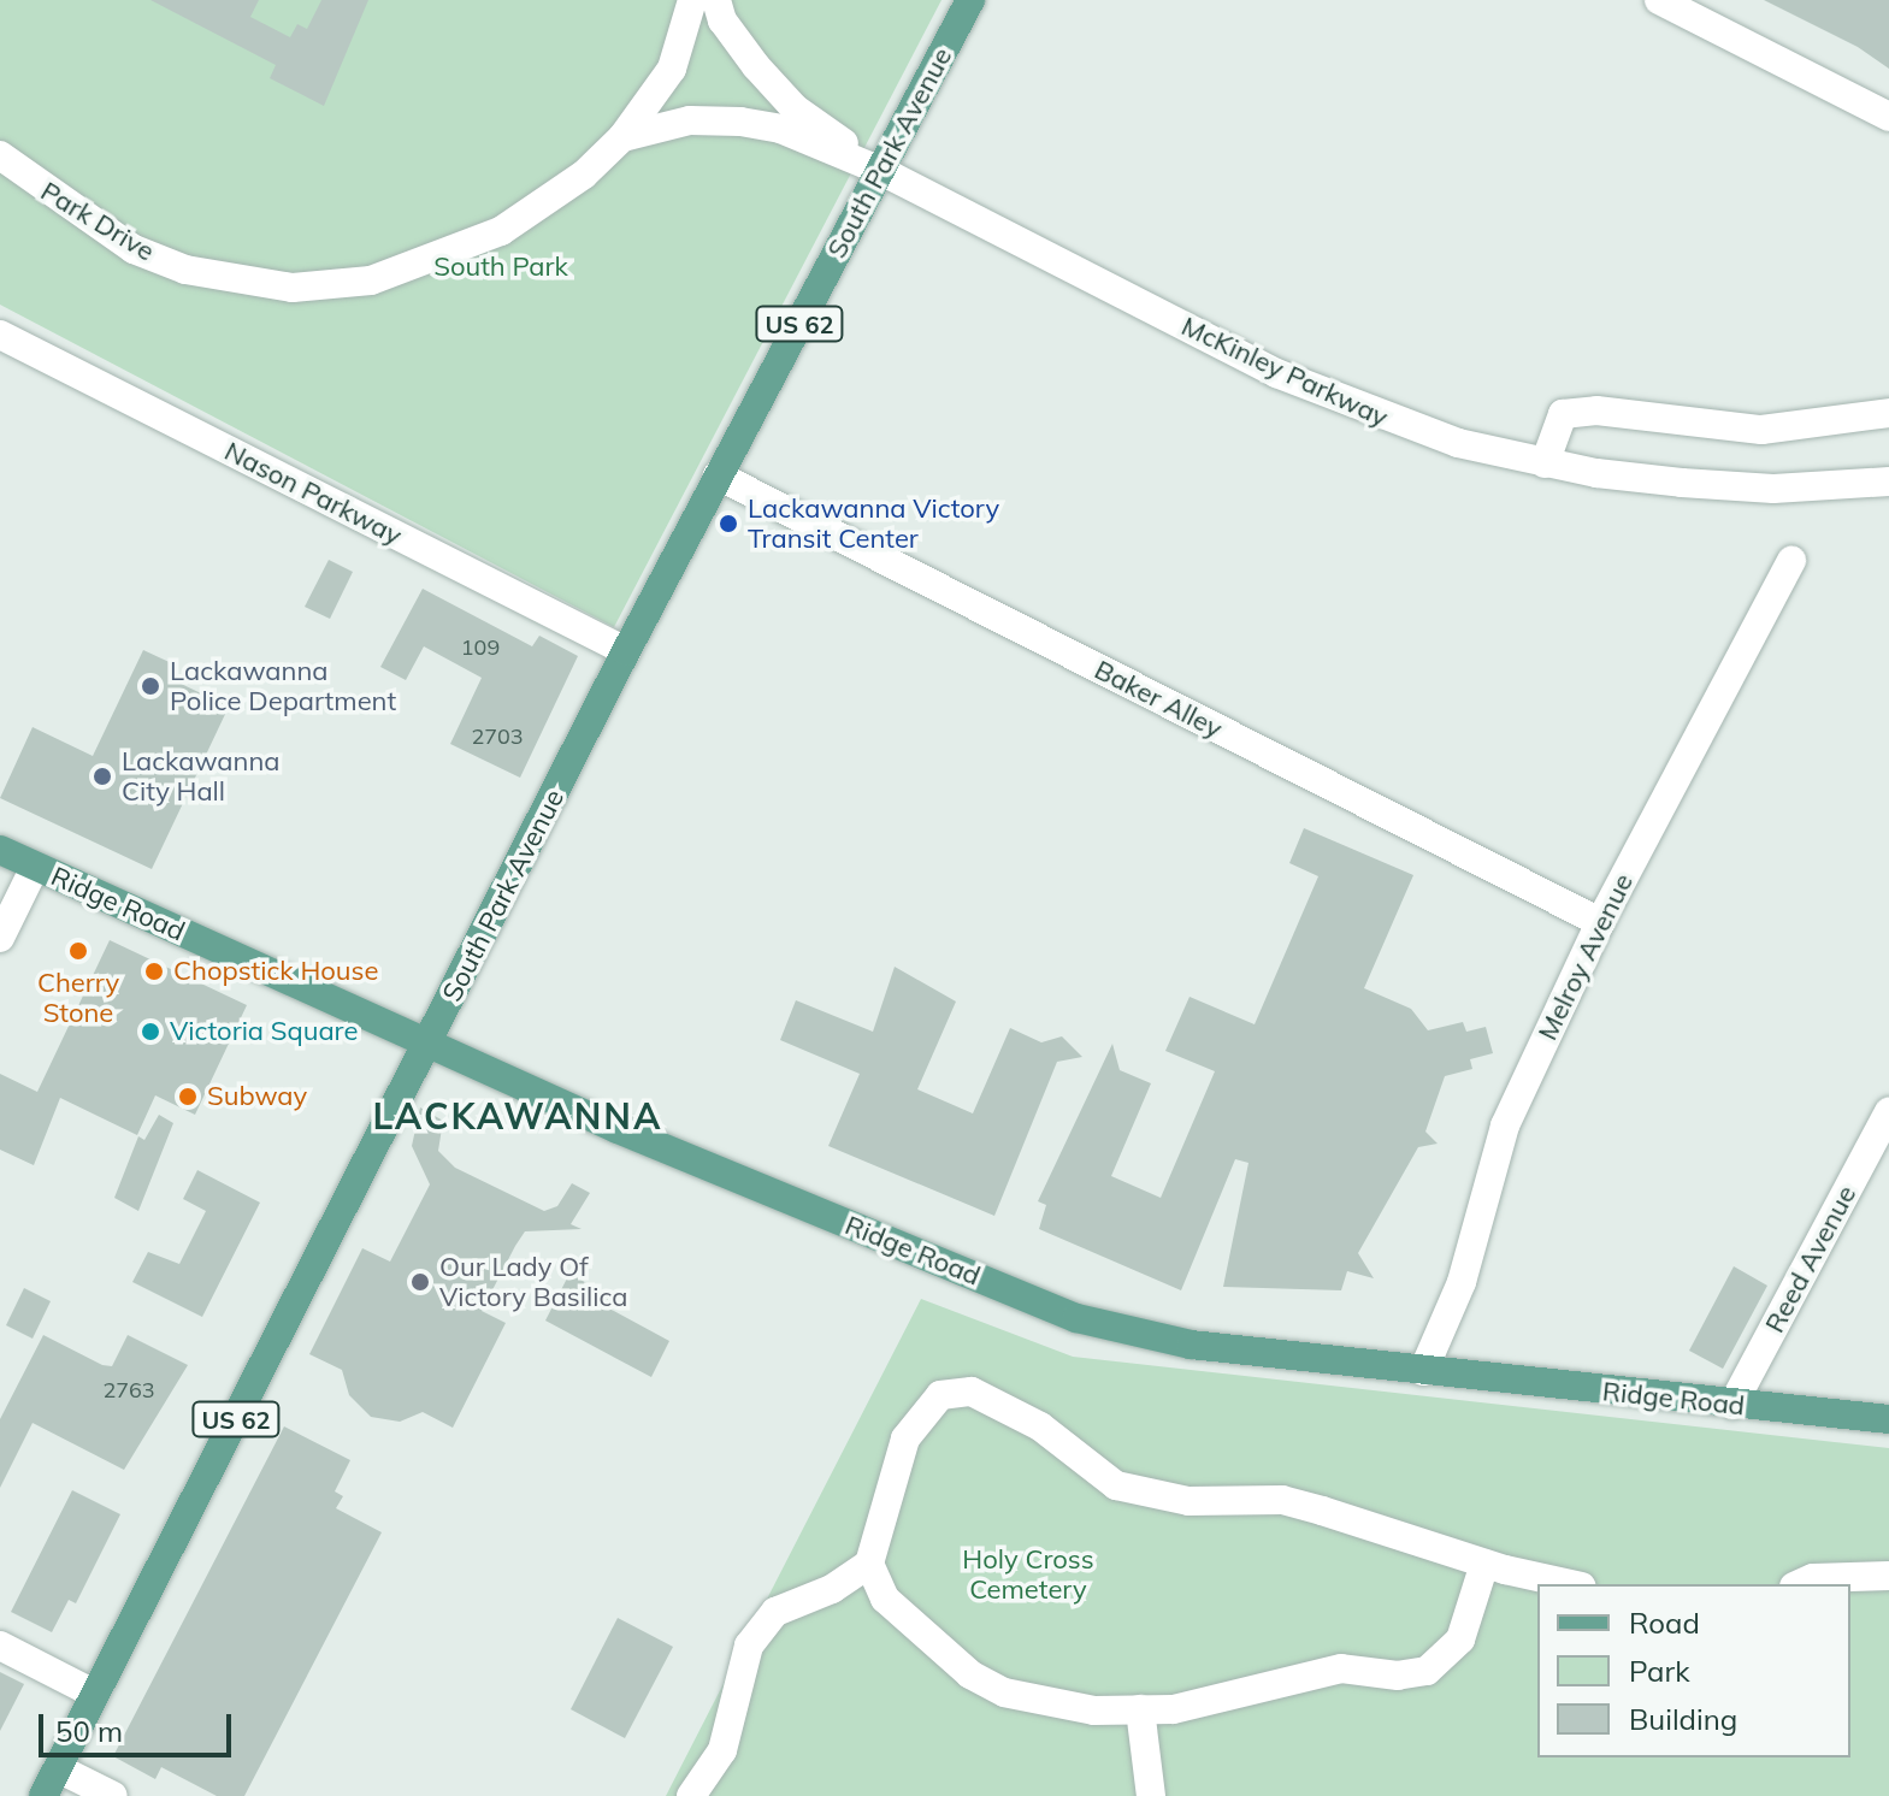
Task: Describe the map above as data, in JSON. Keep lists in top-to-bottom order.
{
  "streets": {
    "main road": ["South Park Avenue", "US 62", "Ridge Road"],
    "street": [
      "Park Drive",
      "McKinley Parkway",
      "Nason Parkway",
      "Baker Alley",
      "Melroy Avenue",
      "Reed Avenue"
    ]
  },
  "crossings": [
    ["South Park Avenue", "McKinley Parkway"],
    ["South Park Avenue", "Nason Parkway"],
    ["South Park Avenue", "Baker Alley"],
    ["South Park Avenue", "Ridge Road"],
    ["Baker Alley", "Melroy Avenue"],
    ["Ridge Road", "Melroy Avenue"],
    ["Ridge Road", "Reed Avenue"]
  ],
  "districts": ["LACKAWANNA"],
  "parks": ["South Park", "Holy Cross Cemetery"],
  "places": [
    "Lackawanna Victory Transit Center",
    "Lackawanna Police Department",
    "Lackawanna City Hall",
    "Cherry Stone",
    "Chopstick House",
    "Victoria Square",
    "Subway",
    "Our Lady Of Victory Basilica"
  ],
  "house_numbers": ["109", "2703", "2763"],
  "legend": ["Road", "Park", "Building"],
  "scale_bar": "50 m"
}
